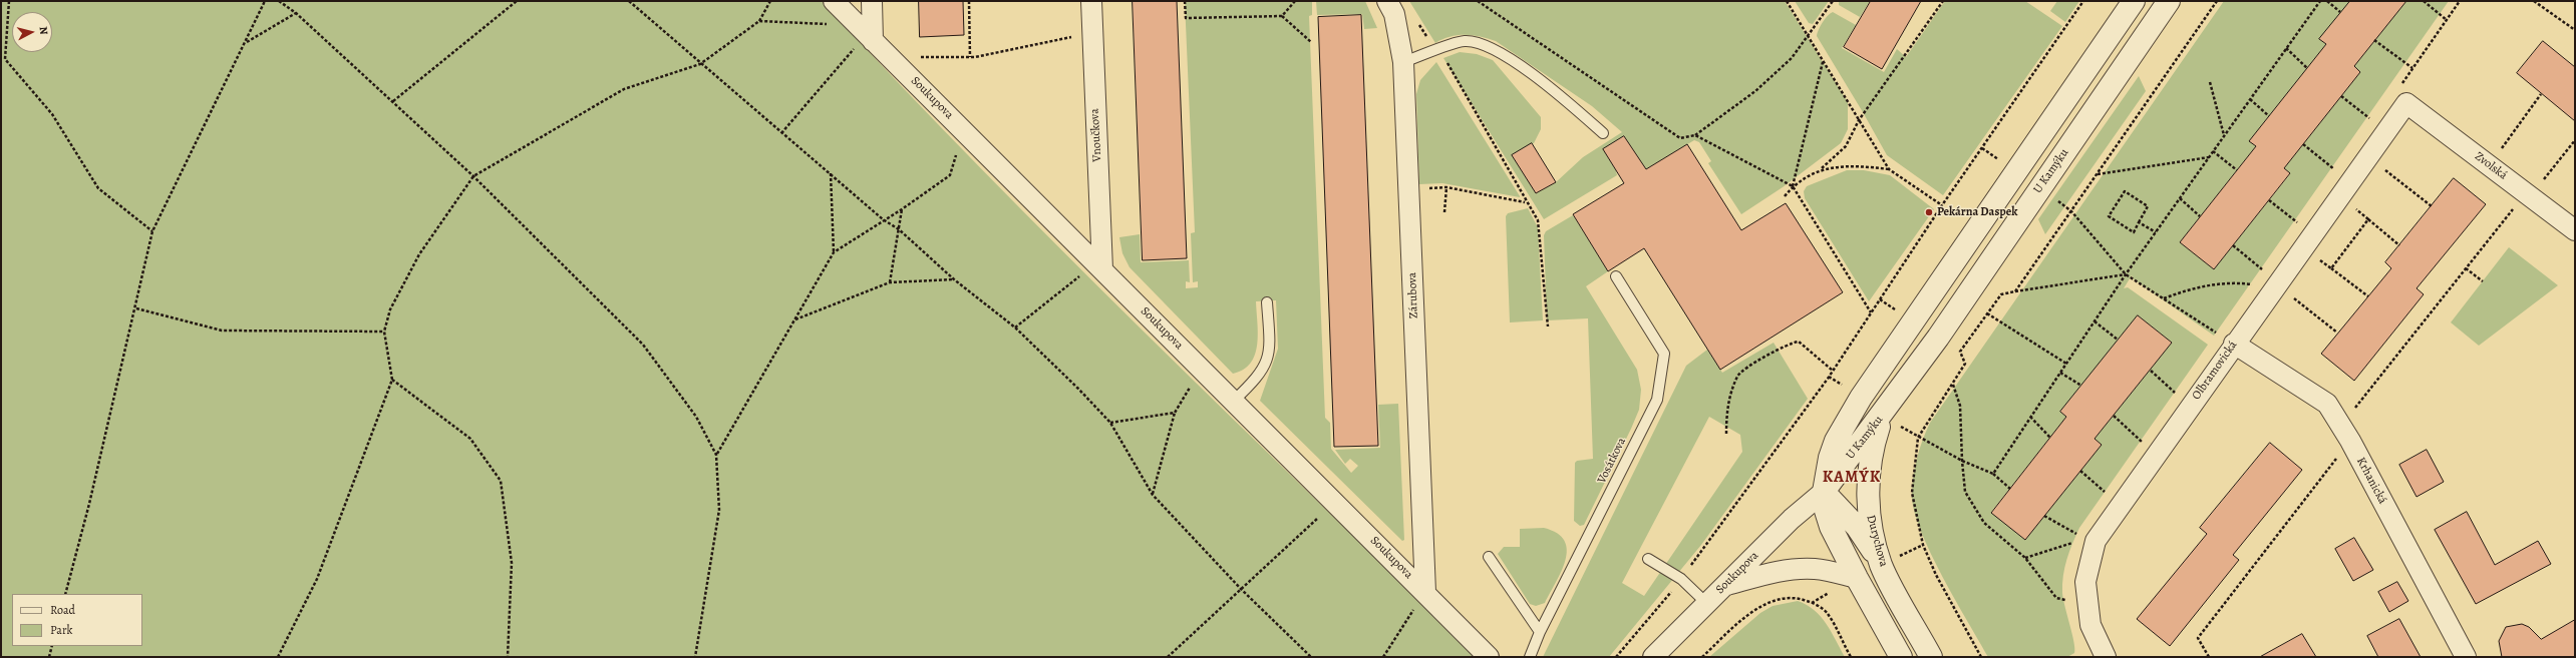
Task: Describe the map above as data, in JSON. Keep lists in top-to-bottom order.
{
  "streets": {
    "street": [
      "Soukupova",
      "Vnoučkova",
      "Zvolská",
      "U Kamýku",
      "Zárubova",
      "Olbramovická",
      "Krhanická",
      "Durychova"
    ],
    "lane": ["Vosátkova"]
  },
  "crossings": [
    ["Soukupova", "Vnoučkova"],
    ["Soukupova", "U Kamýku"],
    ["Soukupova", "Zárubova"],
    ["Zvolská", "Olbramovická"],
    ["U Kamýku", "Durychova"],
    ["Olbramovická", "Krhanická"]
  ],
  "districts": ["KAMÝK"],
  "places": ["Pekárna Daspek"],
  "legend": ["Road", "Park"],
  "north": "right"
}
